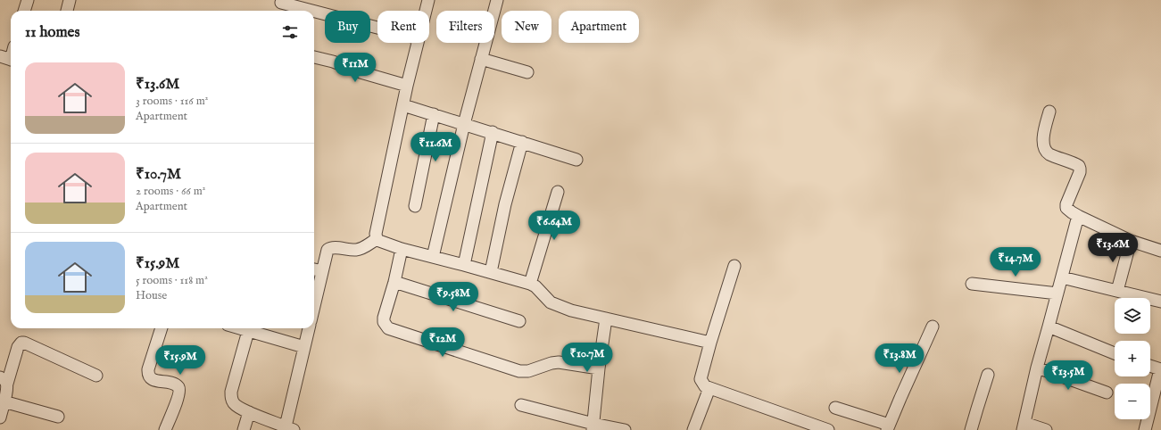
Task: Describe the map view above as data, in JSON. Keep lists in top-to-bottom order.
{
  "page": {
    "chip": [
      "Buy",
      "Rent",
      "Filters",
      "New",
      "Apartment"
    ],
    "heading": "11 homes",
    "price": [
      "₹11M",
      "₹11.6M",
      "₹6.64M",
      "₹13.6M",
      "₹14.7M",
      "₹9.58M",
      "₹12M",
      "₹10.7M",
      "₹13.8M",
      "₹15.9M",
      "₹13.5M"
    ],
    "list": [
      {
        "name": "₹13.6M",
        "note": "3 rooms · 116 m² · Apartment"
      },
      {
        "name": "₹10.7M",
        "note": "2 rooms · 66 m² · Apartment"
      },
      {
        "name": "₹15.9M",
        "note": "5 rooms · 118 m² · House"
      }
    ],
    "map_buttons": ["+", "−"]
  }
}
